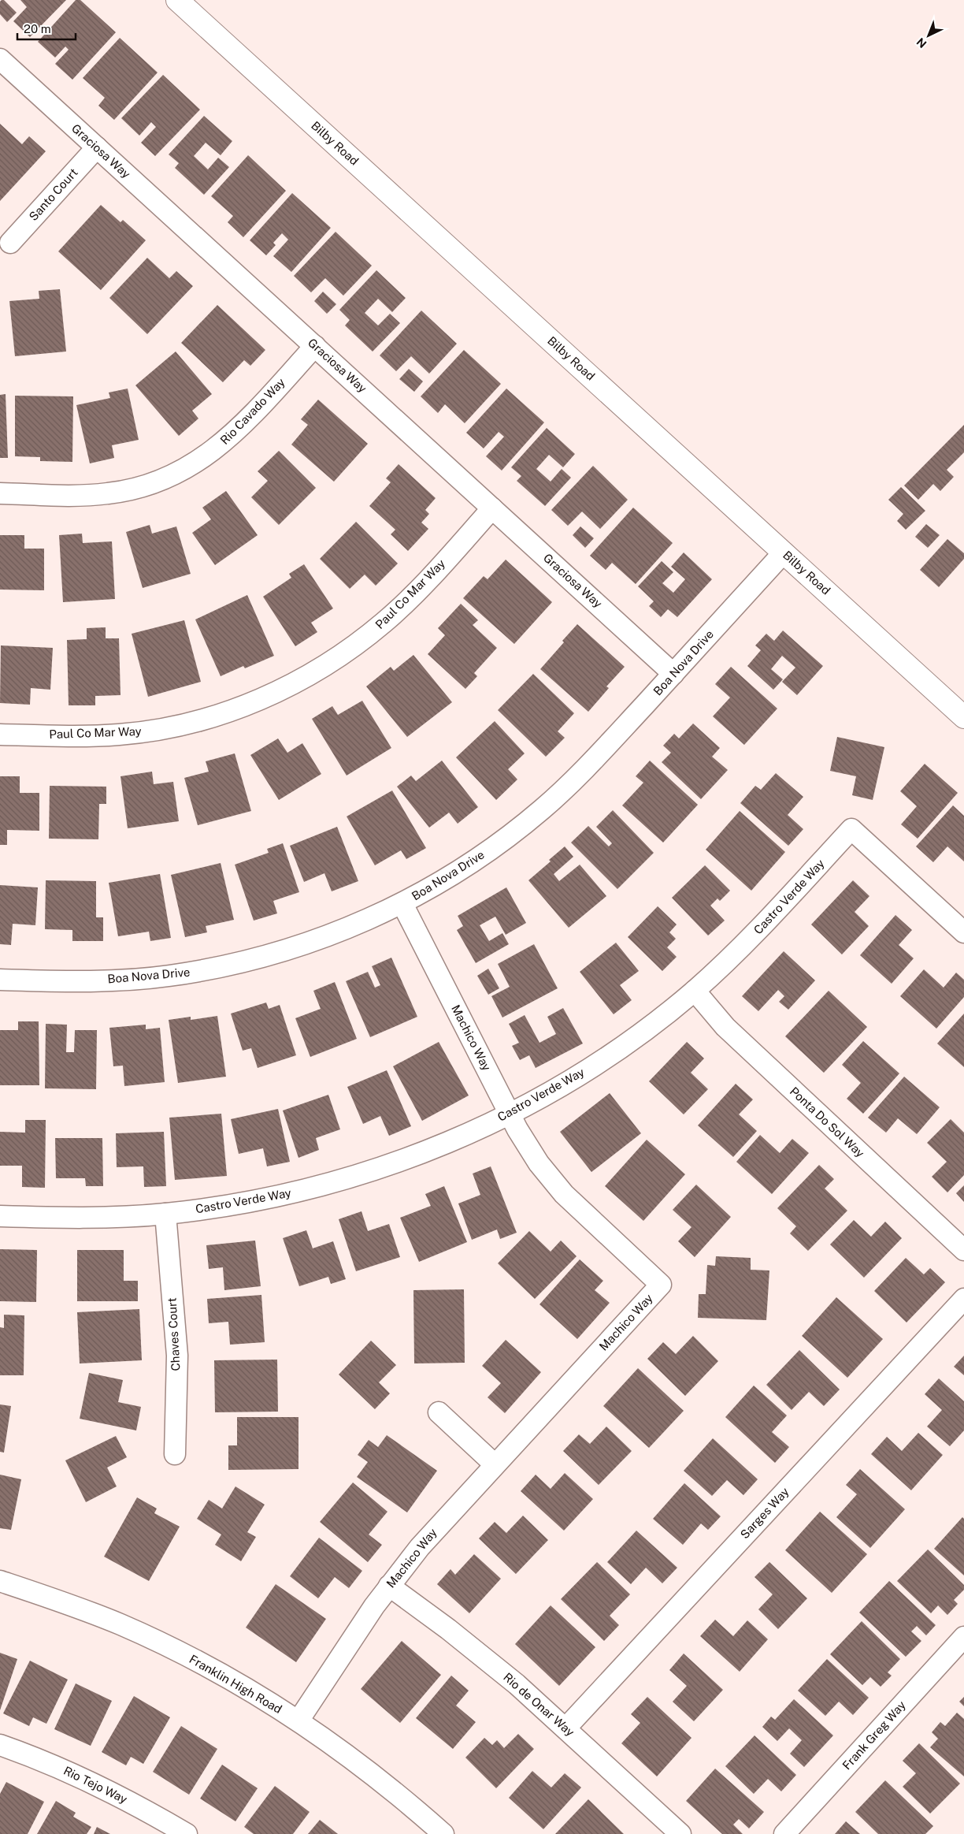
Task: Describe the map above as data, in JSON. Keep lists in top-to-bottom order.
{
  "streets": {
    "main road": ["Bilby Road"],
    "street": [
      "Graciosa Way",
      "Santo Court",
      "Rio Cavado Way",
      "Paul Co Mar Way",
      "Boa Nova Drive",
      "Castro Verde Way",
      "Machico Way",
      "Ponta Do Sol Way",
      "Chaves Court",
      "Sarges Way",
      "Franklin High Road",
      "Rio de Onar Way",
      "Frank Greg Way",
      "Rio Tejo Way"
    ]
  },
  "crossings": [
    ["Bilby Road", "Boa Nova Drive"],
    ["Graciosa Way", "Santo Court"],
    ["Graciosa Way", "Rio Cavado Way"],
    ["Graciosa Way", "Paul Co Mar Way"],
    ["Graciosa Way", "Boa Nova Drive"],
    ["Boa Nova Drive", "Machico Way"],
    ["Castro Verde Way", "Machico Way"],
    ["Castro Verde Way", "Ponta Do Sol Way"],
    ["Castro Verde Way", "Chaves Court"],
    ["Machico Way", "Franklin High Road"],
    ["Machico Way", "Rio de Onar Way"],
    ["Sarges Way", "Rio de Onar Way"]
  ],
  "scale_bar": "20 m",
  "north": "bottom left"
}
